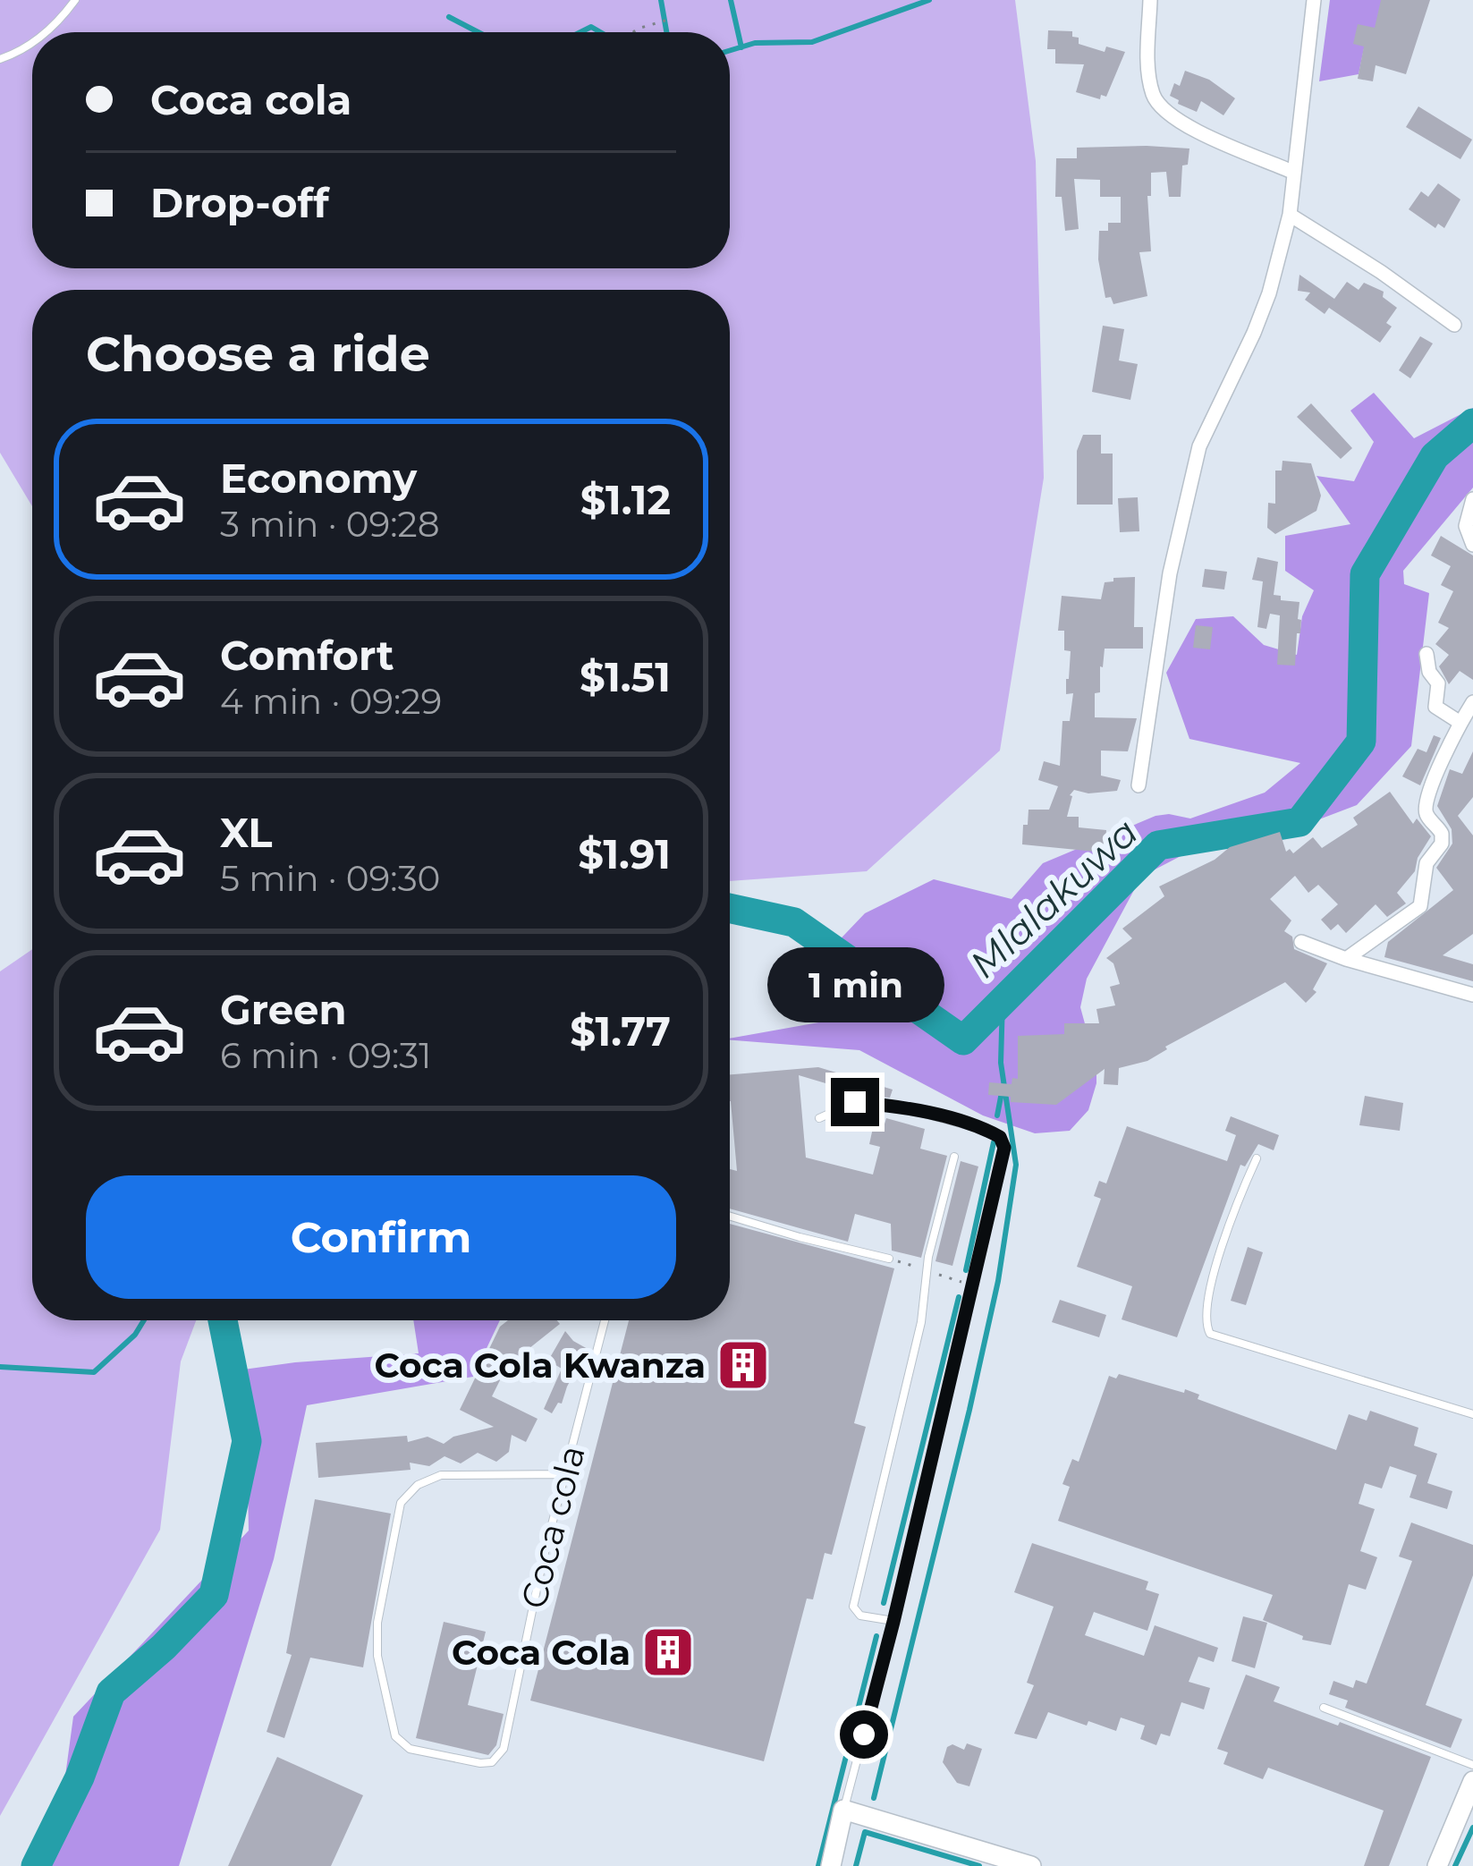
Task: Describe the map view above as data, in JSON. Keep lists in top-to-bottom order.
{
  "streets": {
    "lane": ["Coca cola"]
  },
  "water": ["Mlalakuwa"],
  "places": {
    "building": ["Coca Cola Kwanza", "Coca Cola"]
  },
  "page": {
    "banner": ["Coca cola", "Drop-off"],
    "heading": "Choose a ride",
    "list": [
      {
        "name": "Economy",
        "note": "3 min · 09:28",
        "value": "$1.12"
      },
      {
        "name": "Comfort",
        "note": "4 min · 09:29",
        "value": "$1.51"
      },
      {
        "name": "XL",
        "note": "5 min · 09:30",
        "value": "$1.91"
      },
      {
        "name": "Green",
        "note": "6 min · 09:31",
        "value": "$1.77"
      }
    ],
    "bubble": "1 min",
    "buttons": "Confirm"
  }
}
